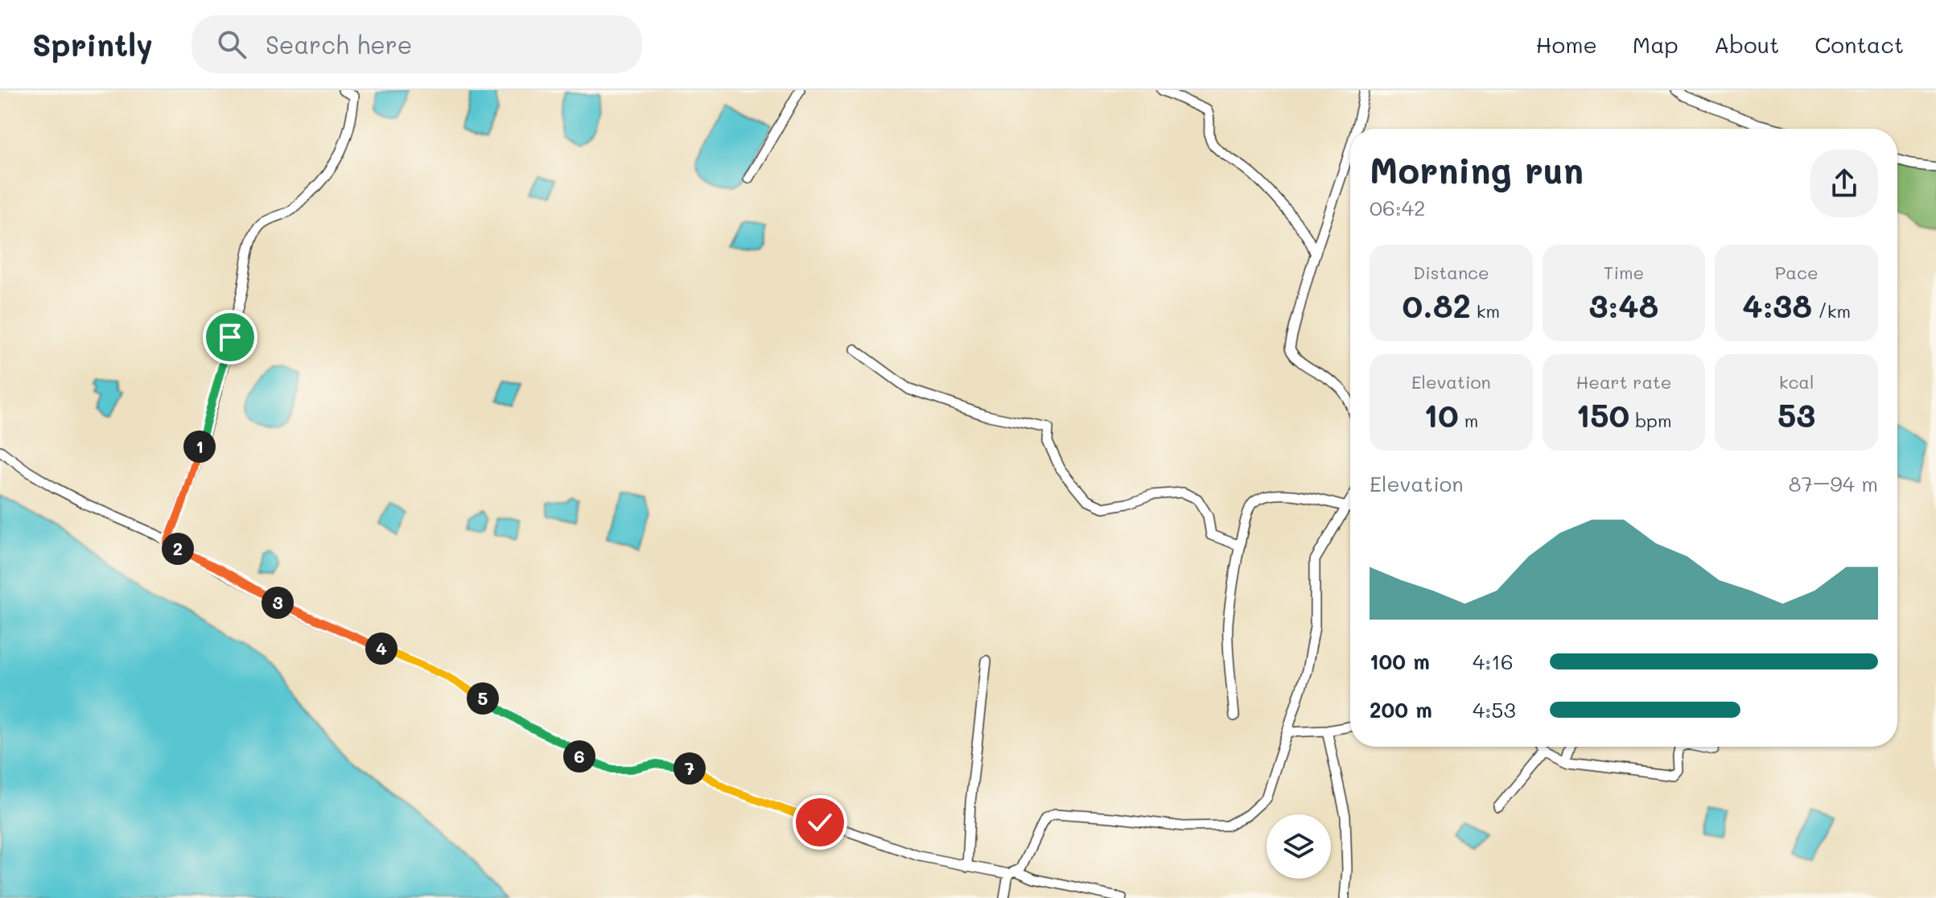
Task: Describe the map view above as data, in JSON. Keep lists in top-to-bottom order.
{
  "page": {
    "header": "Sprintly",
    "search": "Search here",
    "nav": [
      "Home",
      "Map",
      "About",
      "Contact"
    ],
    "heading": ["Morning run", "06:42"],
    "stats": [
      ["Distance", "0.82 km"],
      ["Time", "3:48"],
      ["Pace", "4:38 /km"],
      ["Elevation", "10 m"],
      ["Heart rate", "150 bpm"],
      ["kcal", "53"]
    ],
    "pins": [
      "1",
      "2",
      "3",
      "4",
      "5",
      "6",
      "7"
    ],
    "chart": ["Elevation", "87–94 m"],
    "list": [
      {
        "name": "100 m",
        "note": "4:16"
      },
      {
        "name": "200 m",
        "note": "4:53"
      }
    ]
  }
}
